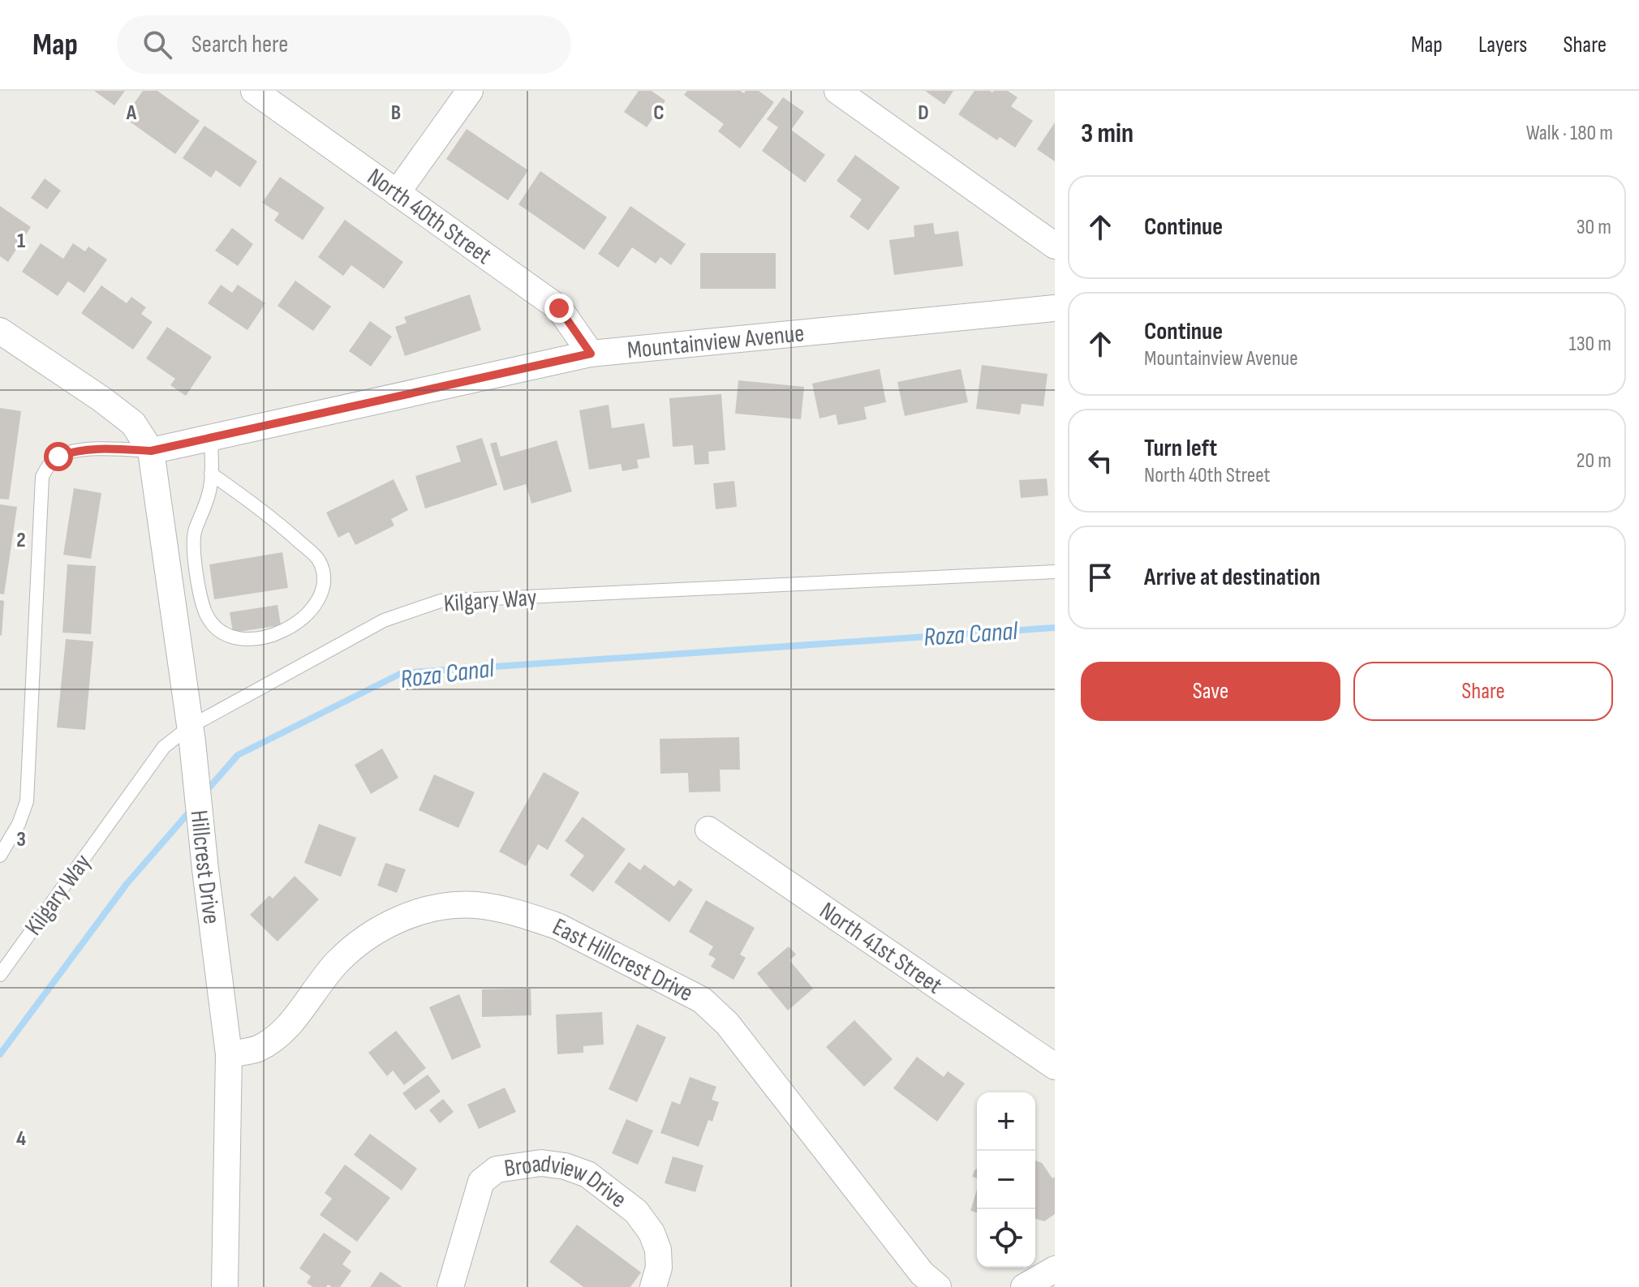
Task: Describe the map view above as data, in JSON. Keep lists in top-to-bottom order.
{
  "streets": {
    "street": [
      "North 40th Street",
      "Mountainview Avenue",
      "Hillcrest Drive",
      "North 41st Street",
      "East Hillcrest Drive",
      "Broadview Drive"
    ],
    "lane": ["Kilgary Way"]
  },
  "crossings": [
    ["North 40th Street", "Mountainview Avenue"],
    ["Mountainview Avenue", "Hillcrest Drive"],
    ["Kilgary Way", "Hillcrest Drive"],
    ["Hillcrest Drive", "East Hillcrest Drive"]
  ],
  "water": ["Roza Canal"],
  "page": {
    "header": "Map",
    "search": "Search here",
    "nav": ["Map", "Layers", "Share"],
    "heading": ["3 min", "Walk · 180 m"],
    "list": [
      ["Continue", "30 m"],
      ["Continue", "Mountainview Avenue", "130 m"],
      ["Turn left", "North 40th Street", "20 m"],
      "Arrive at destination"
    ],
    "buttons": ["Save", "Share"],
    "map_buttons": ["+", "−"]
  },
  "grid": {
    "columns": [
      "A",
      "B",
      "C",
      "D"
    ],
    "rows": [
      "1",
      "2",
      "3",
      "4"
    ]
  }
}
